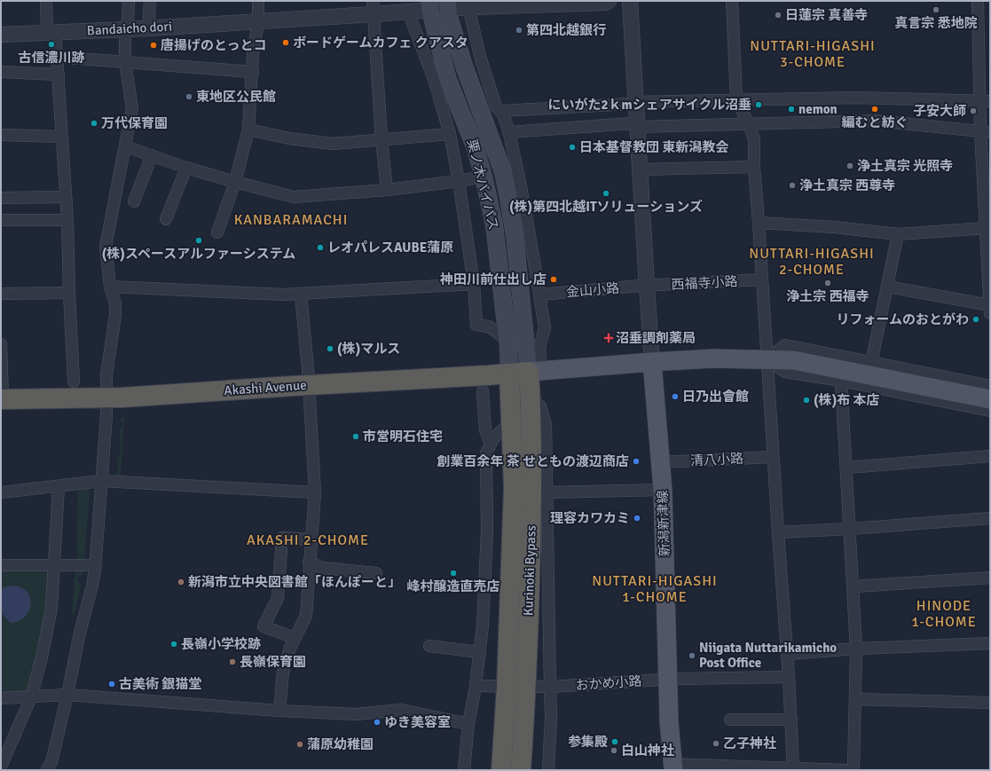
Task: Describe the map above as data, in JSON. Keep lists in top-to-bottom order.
{
  "streets": {
    "highway": ["Akashi Avenue", "Kurinoki Bypass"],
    "main road": ["栗ノ木バイパス", "新潟新津線"],
    "street": [
      "Bandaicho dori",
      "西福寺小路",
      "金山小路",
      "清八小路",
      "おかめ小路"
    ]
  },
  "crossings": [
    ["Bandaicho dori", "栗ノ木バイパス"],
    ["栗ノ木バイパス", "Akashi Avenue"],
    ["栗ノ木バイパス", "Kurinoki Bypass"],
    ["西福寺小路", "金山小路"],
    ["Akashi Avenue", "Kurinoki Bypass"],
    ["清八小路", "新潟新津線"],
    ["新潟新津線", "おかめ小路"],
    ["Kurinoki Bypass", "おかめ小路"]
  ],
  "districts": [
    "NUTTARI-HIGASHI 3-CHOME",
    "KANBARAMACHI",
    "NUTTARI-HIGASHI 2-CHOME",
    "AKASHI 2-CHOME",
    "NUTTARI-HIGASHI 1-CHOME",
    "HINODE 1-CHOME"
  ],
  "places": {
    "other": [
      "真言宗 悉地院",
      "日蓮宗 真善寺",
      "第四北越銀行",
      "ボードゲームカフェ クアスタ",
      "古信濃川跡",
      "唐揚げのとっとコ",
      "東地区公民館",
      "にいがた2ｋmシェアサイクル沼垂",
      "nemon",
      "編むと紡ぐ",
      "子安大師",
      "万代保育園",
      "日本基督教団 東新潟教会",
      "浄土真宗 光照寺",
      "浄土真宗 西尊寺",
      "(株)第四北越ITソリューションズ",
      "(株)スペースアルファーシステム",
      "レオパレスAUBE蒲原",
      "神田川前仕出し店",
      "浄土宗 西福寺",
      "リフォームのおとがわ",
      "(株)マルス",
      "日乃出會館",
      "(株)布 本店",
      "市営明石住宅",
      "創業百余年 茶 せともの渡辺商店",
      "理容カワカミ",
      "峰村醸造直売店",
      "新潟市立中央図書館「ほんぽーと」",
      "長嶺小学校跡",
      "Niigata Nuttarikamicho Post Office",
      "長嶺保育園",
      "古美術 銀猫堂",
      "ゆき美容室",
      "参集殿",
      "乙子神社",
      "蒲原幼稚園",
      "白山神社"
    ],
    "health": ["沼垂調剤薬局"]
  }
}
